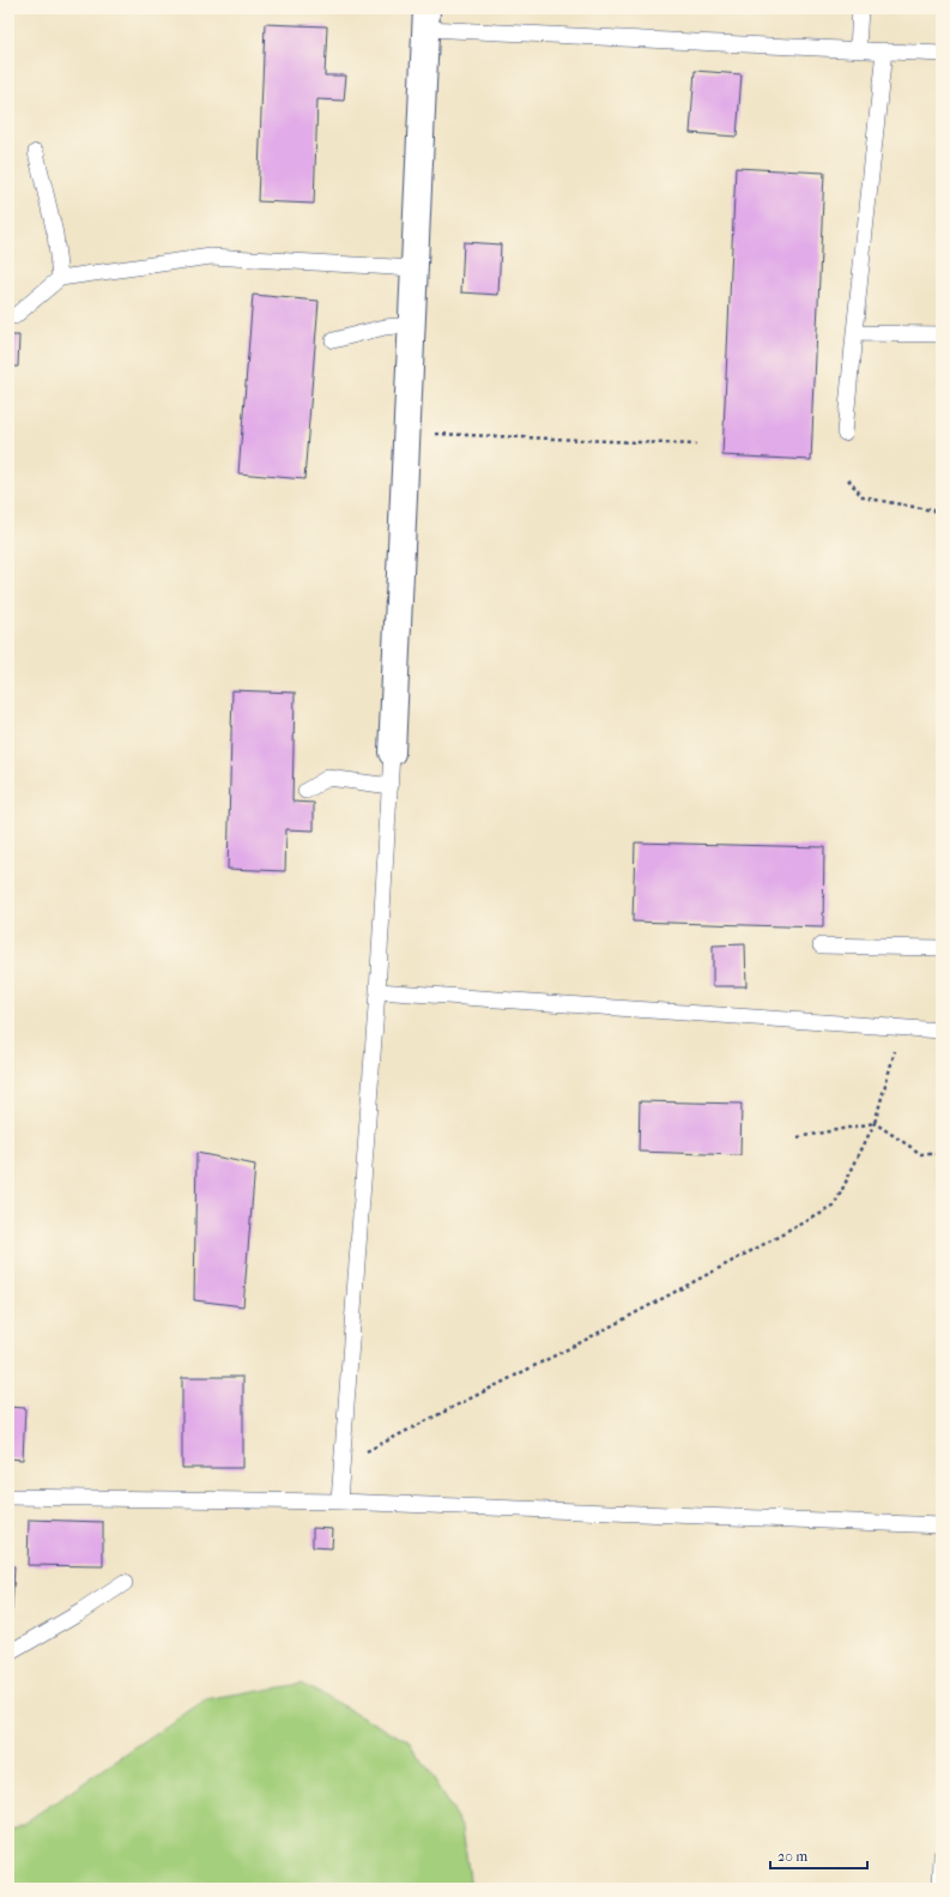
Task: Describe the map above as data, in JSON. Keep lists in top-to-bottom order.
{
  "scale_bar": "20 m"
}
